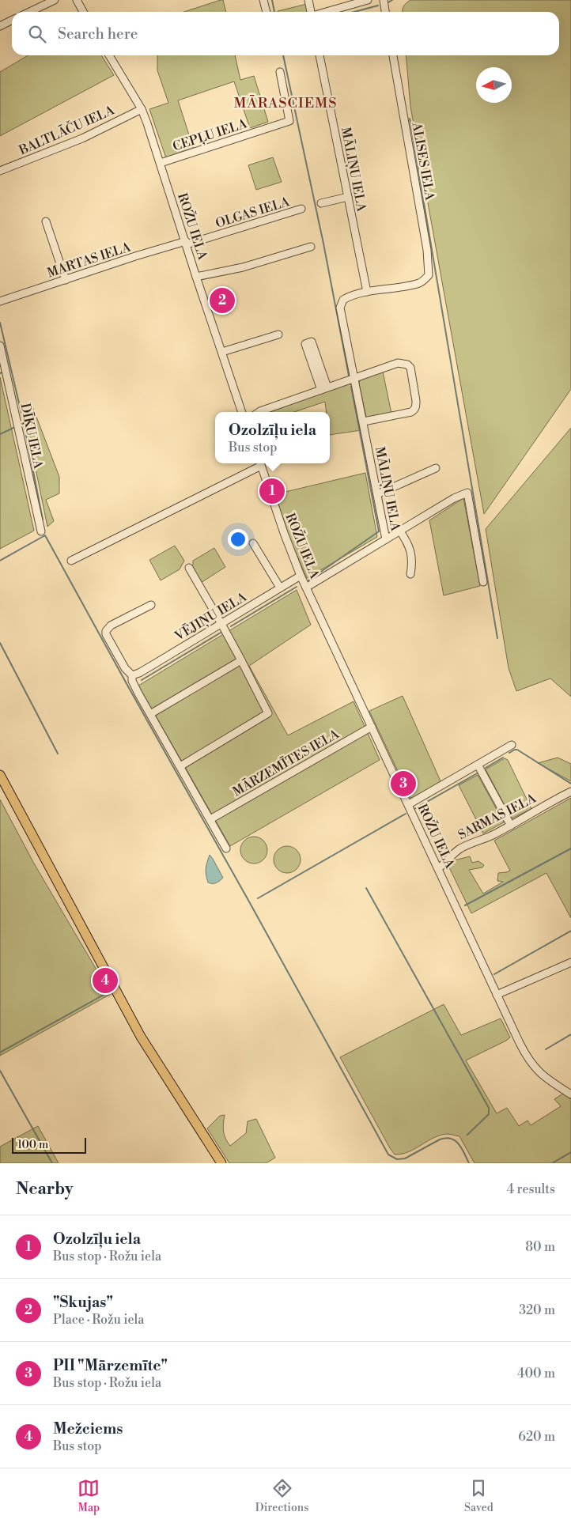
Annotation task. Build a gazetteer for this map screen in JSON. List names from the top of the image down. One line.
{"streets":{"street":["BALTLĀČU IELA","CEPĻU IELA","ALISES IELA","MĀLIŅU IELA","OLGAS IELA","ROŽU IELA","MARTAS IELA","DĪĶU IELA","VĒJIŅU IELA","MĀRZEMĪTES IELA","SARMAS IELA"]},"crossings":[["BALTLĀČU IELA","ROŽU IELA"],["CEPĻU IELA","ROŽU IELA"],["ALISES IELA","MĀLIŅU IELA"],["MĀLIŅU IELA","ROŽU IELA"],["OLGAS IELA","ROŽU IELA"],["OLGAS IELA","MARTAS IELA"],["ROŽU IELA","MARTAS IELA"],["ROŽU IELA","VĒJIŅU IELA"],["ROŽU IELA","MĀRZEMĪTES IELA"],["ROŽU IELA","SARMAS IELA"]],"districts":["MĀRASCIEMS"],"scale_bar":"100 m","north":"left","page":{"search":"Search here","pins":["2","1","3","4"],"popup":["Ozolzīļu iela","Bus stop"],"scale":"100 m","heading":["Nearby","4 results"],"list":[{"mark":"1","name":"Ozolzīļu iela","note":"Bus stop · Rožu iela","value":"80 m"},{"mark":"2","name":"\"Skujas\"","note":"Place · Rožu iela","value":"320 m"},{"mark":"3","name":"PII \"Mārzemīte\"","note":"Bus stop · Rožu iela","value":"400 m"},{"mark":"4","name":"Mežciems","note":"Bus stop","value":"620 m"}],"nav":["Map","Directions","Saved"]}}
